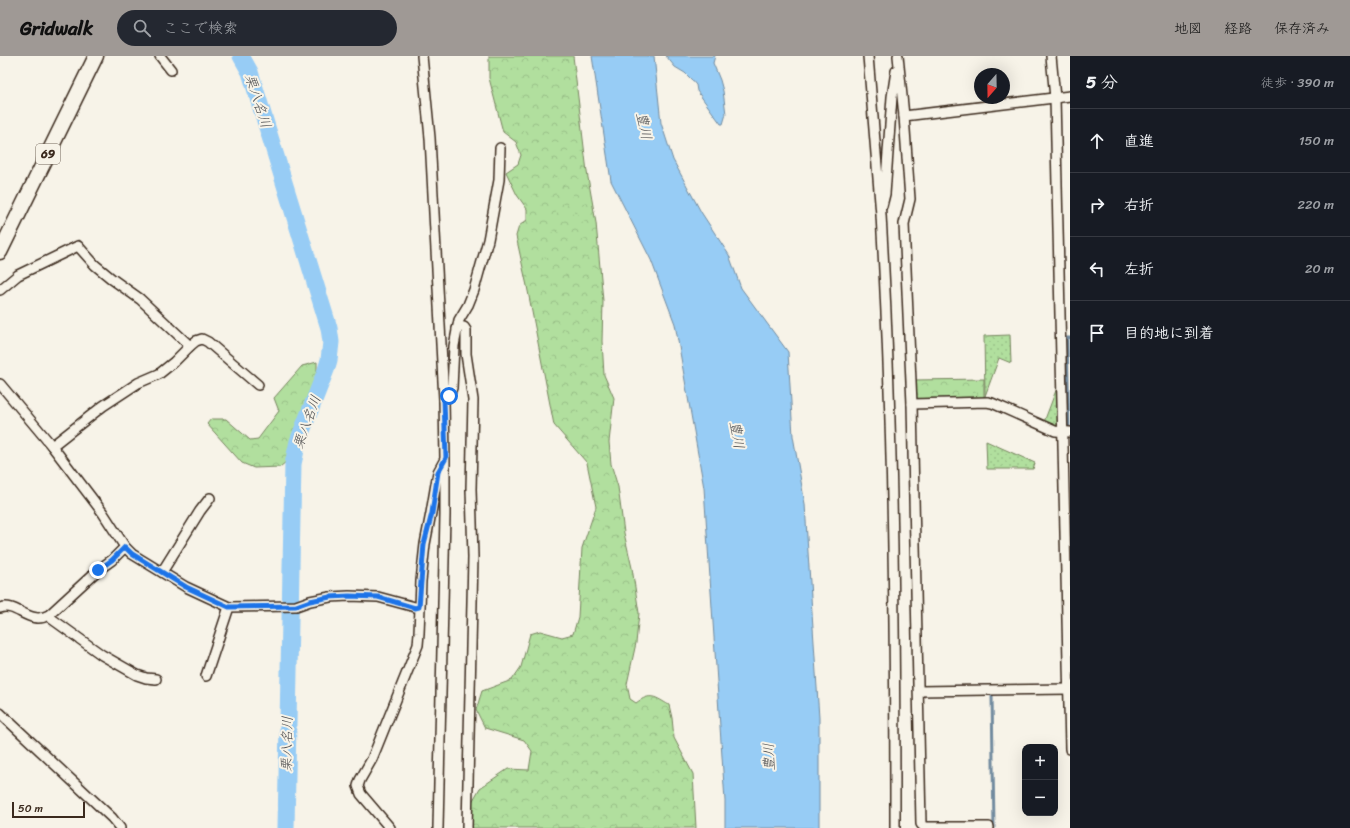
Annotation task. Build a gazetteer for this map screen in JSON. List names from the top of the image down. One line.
{"streets":{"main road":["69"]},"water":["栗八名川","豊川"],"scale_bar":"50 m","north":"bottom","page":{"header":"Gridwalk","search":"ここで検索","nav":["地図","経路","保存済み"],"heading":["5 分","徒歩 · 390 m"],"list":[["直進","150 m"],["右折","220 m"],["左折","20 m"],"目的地に到着"],"map_buttons":["+","−"],"scale":"50 m"}}
